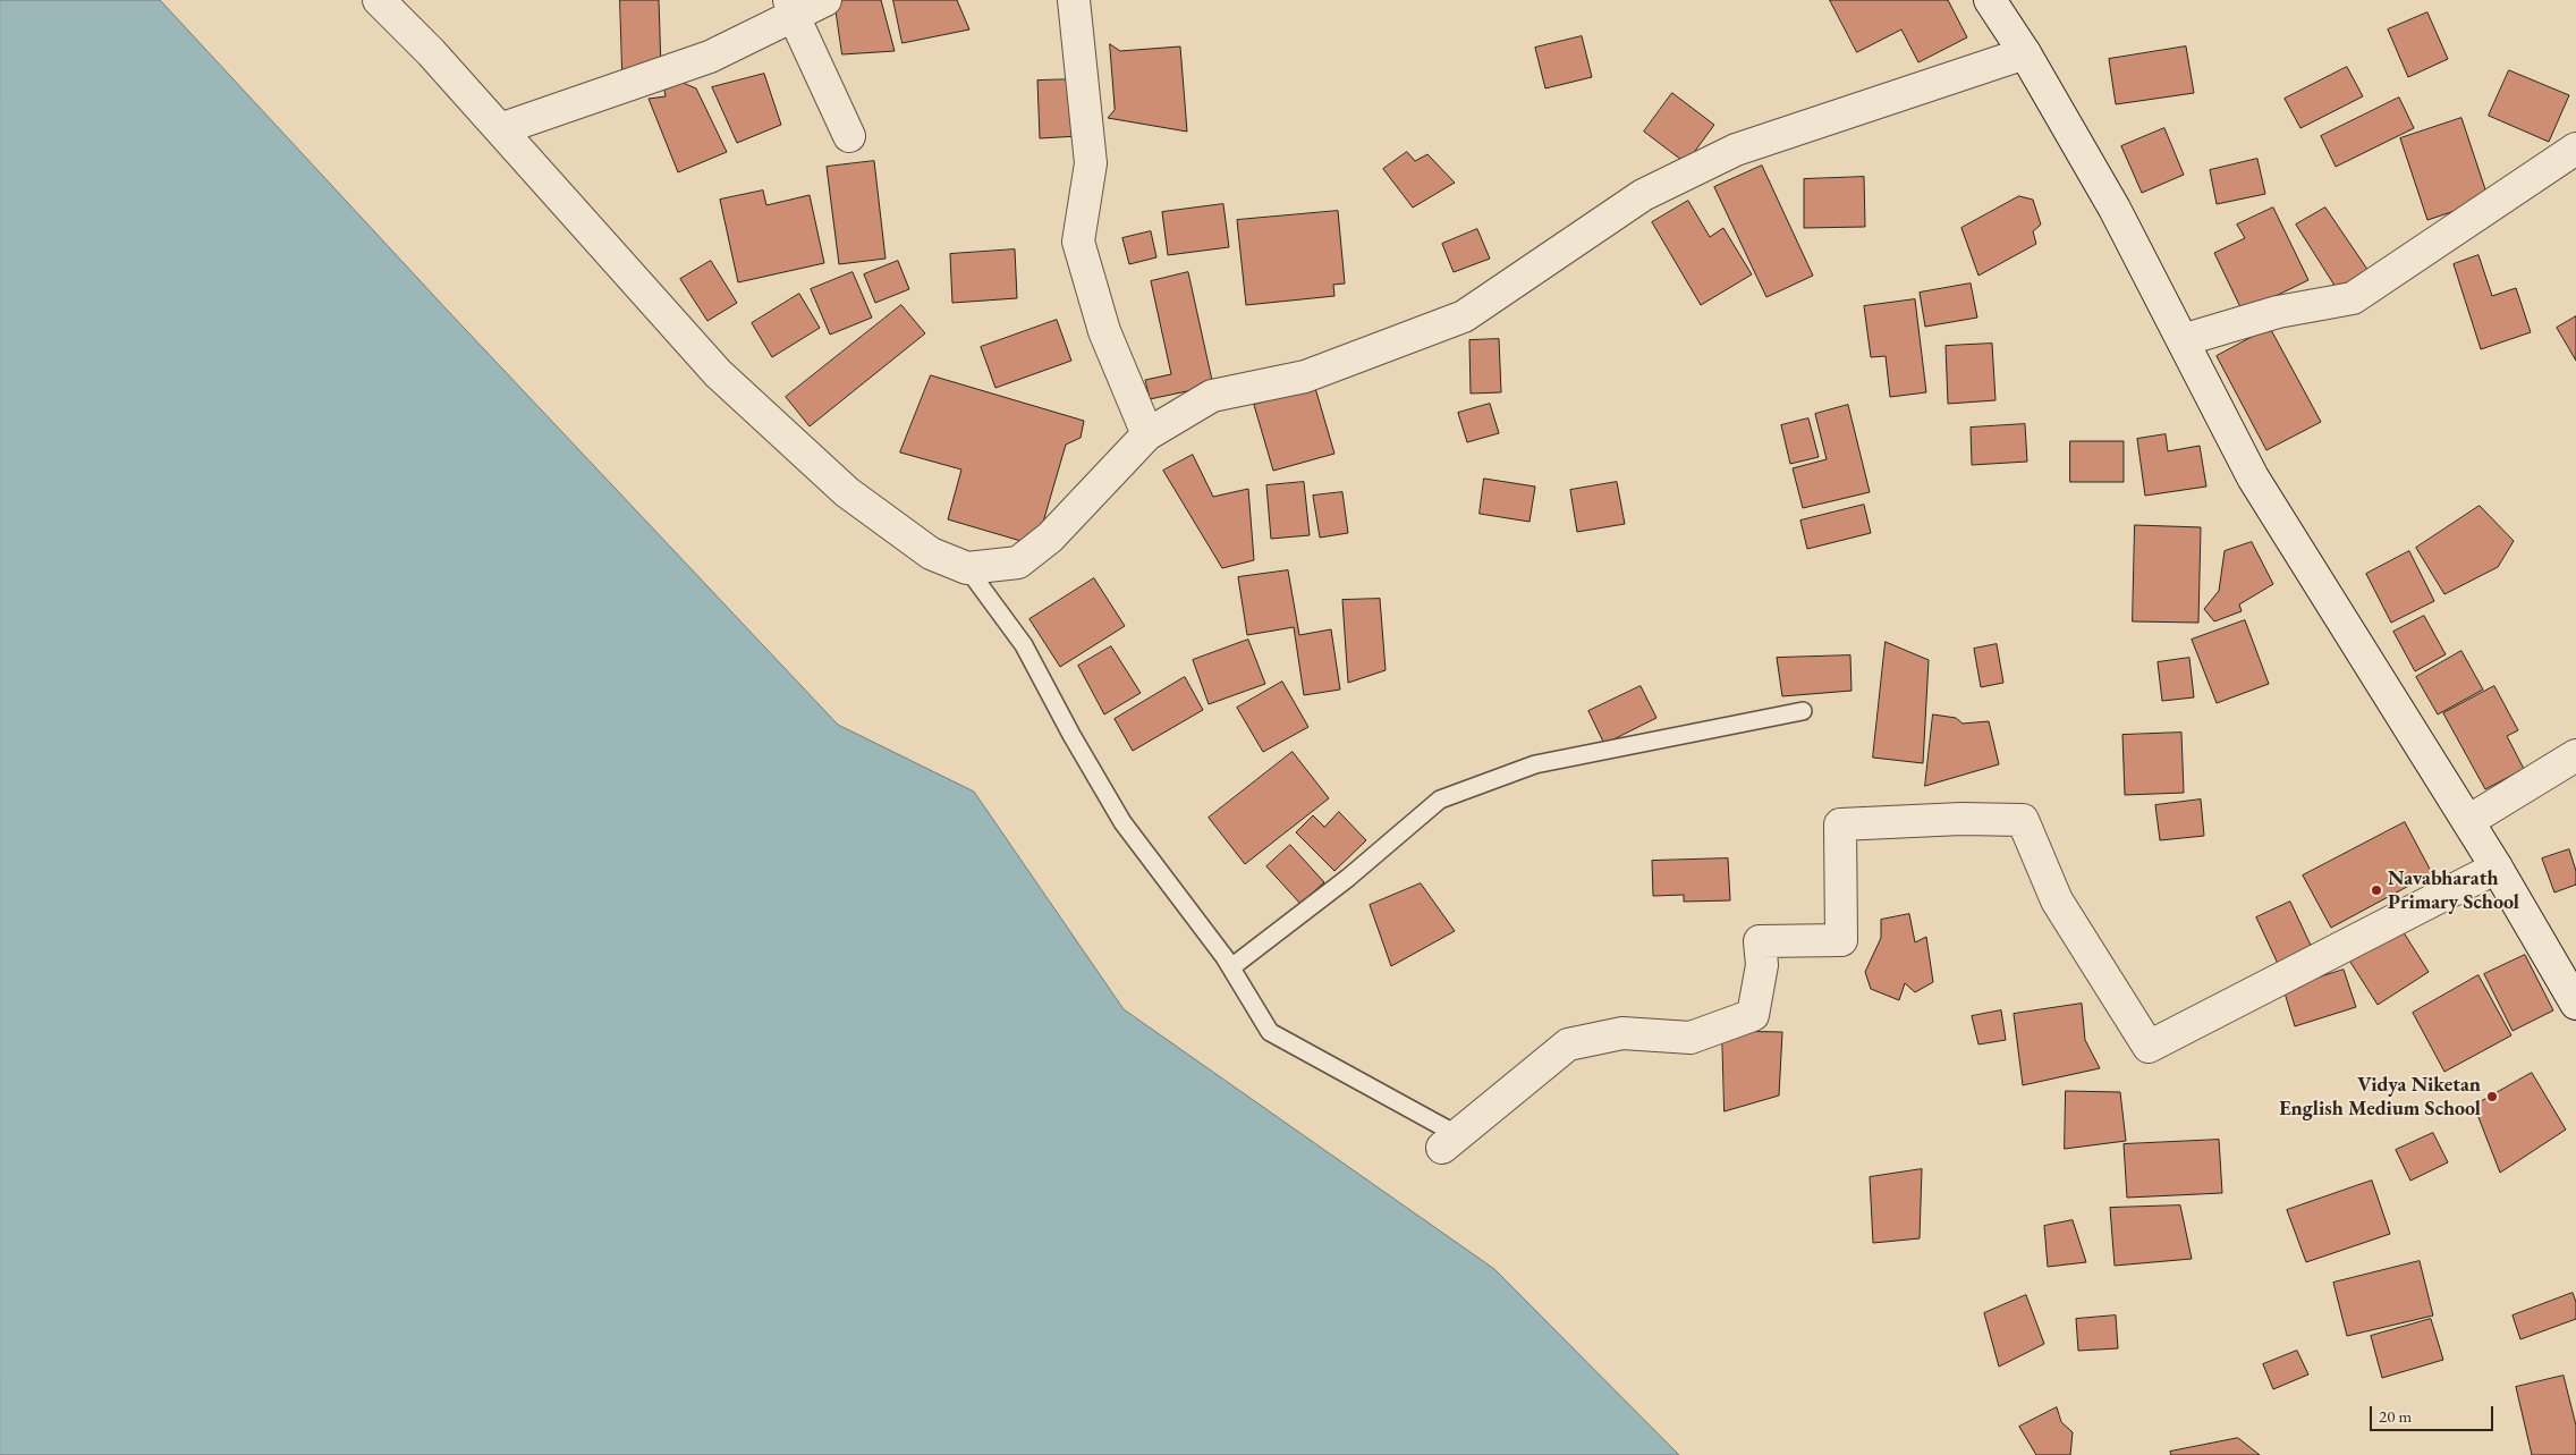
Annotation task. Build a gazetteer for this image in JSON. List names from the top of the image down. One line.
{"places":["Navabharath Primary School","Vidya Niketan English Medium School"],"scale_bar":"20 m"}
